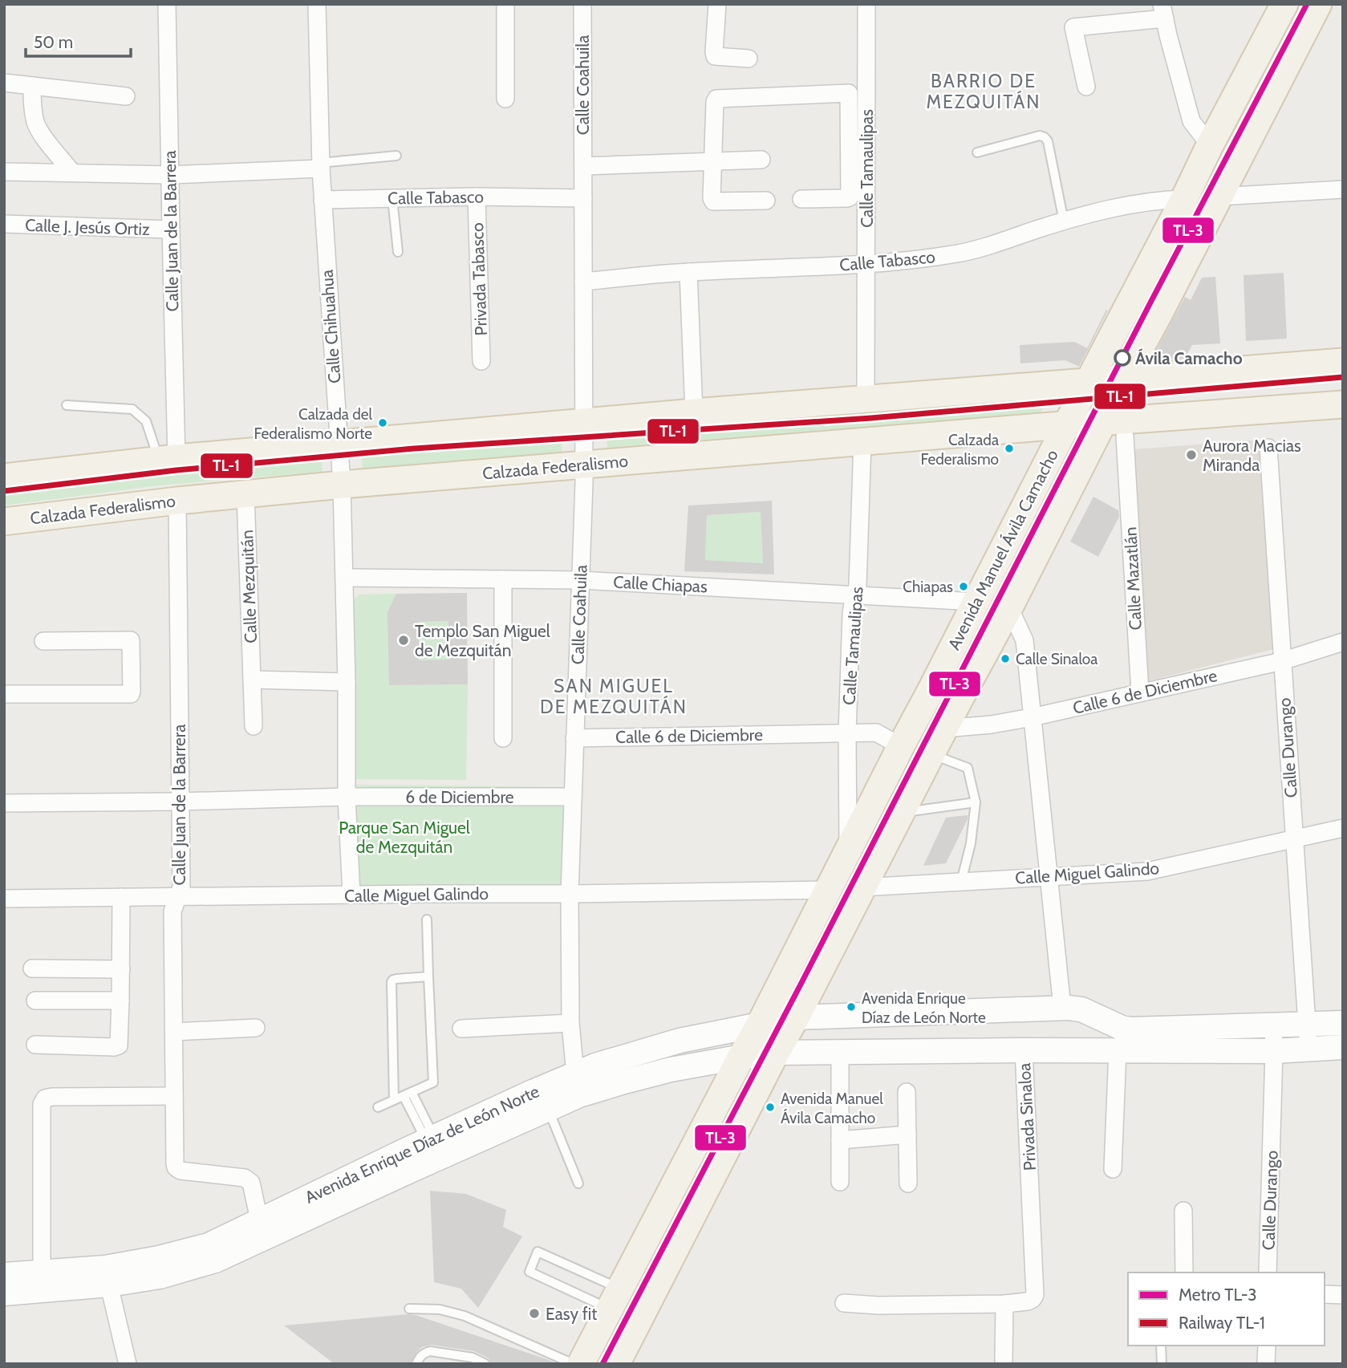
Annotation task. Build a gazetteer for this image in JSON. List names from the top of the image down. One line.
{"streets":{"main road":["Calzada Federalismo","Avenida Manuel Ávila Camacho","Avenida Enrique Díaz de León Norte"],"street":["Calle Coahuila","Calle Tamaulipas","Calle Tabasco","Calle J. Jesús Ortiz","Calle Juan de la Barrera","Privada Tabasco","Calle Chihuahua","Calle Mazatlán","Calle Chiapas","Calle Mezquitán","Calle 6 de Diciembre","Calle Durango","6 de Diciembre","Calle Miguel Galindo","Privada Sinaloa"]},"crossings":[["Calle Coahuila","Calle Tabasco"],["Calle Coahuila","Calzada Federalismo"],["Calle Coahuila","Calle Chiapas"],["Calle Coahuila","Calle 6 de Diciembre"],["Calle Coahuila","6 de Diciembre"],["Calle Coahuila","Calle Miguel Galindo"],["Calle Coahuila","Avenida Enrique Díaz de León Norte"],["Calle Tamaulipas","Calle Tabasco"],["Calle Tamaulipas","Calzada Federalismo"],["Calle Tamaulipas","Avenida Manuel Ávila Camacho"],["Calle Tamaulipas","Calle Chiapas"],["Calle Tamaulipas","Calle 6 de Diciembre"],["Calle Tabasco","Privada Tabasco"],["Calle Tabasco","Calle Chihuahua"],["Calle Tabasco","Avenida Manuel Ávila Camacho"],["Calle J. Jesús Ortiz","Calle Juan de la Barrera"],["Calle Juan de la Barrera","Calzada Federalismo"],["Calle Juan de la Barrera","Calle Miguel Galindo"],["Calle Chihuahua","Calzada Federalismo"],["Calle Chihuahua","Calle Chiapas"],["Calle Chihuahua","6 de Diciembre"],["Calle Chihuahua","Calle Miguel Galindo"],["Calzada Federalismo","Avenida Manuel Ávila Camacho"],["Calzada Federalismo","Calle Mazatlán"],["Calzada Federalismo","Calle Mezquitán"],["Avenida Manuel Ávila Camacho","Calle Mazatlán"],["Avenida Manuel Ávila Camacho","Calle Chiapas"],["Avenida Manuel Ávila Camacho","Calle 6 de Diciembre"],["Avenida Manuel Ávila Camacho","Calle Miguel Galindo"],["Avenida Manuel Ávila Camacho","Avenida Enrique Díaz de León Norte"],["Calle Mazatlán","Calle 6 de Diciembre"],["Calle 6 de Diciembre","Calle Durango"],["Calle Durango","Calle Miguel Galindo"],["Calle Durango","Avenida Enrique Díaz de León Norte"],["Privada Sinaloa","Avenida Enrique Díaz de León Norte"]],"districts":["BARRIO DE MEZQUITÁN","SAN MIGUEL DE MEZQUITÁN"],"parks":["Parque San Miguel de Mezquitán"],"places":["Ávila Camacho","Calzada del Federalismo Norte","Calzada Federalismo","Aurora Macias Miranda","Chiapas","Templo San Miguel de Mezquitán","Calle Sinaloa","Avenida Enrique Díaz de León Norte","Avenida Manuel Ávila Camacho","Easy fit"],"lines":["metro line TL-3","rail line TL-1"],"legend":["Metro TL-3","Railway TL-1"],"scale_bar":"50 m"}
